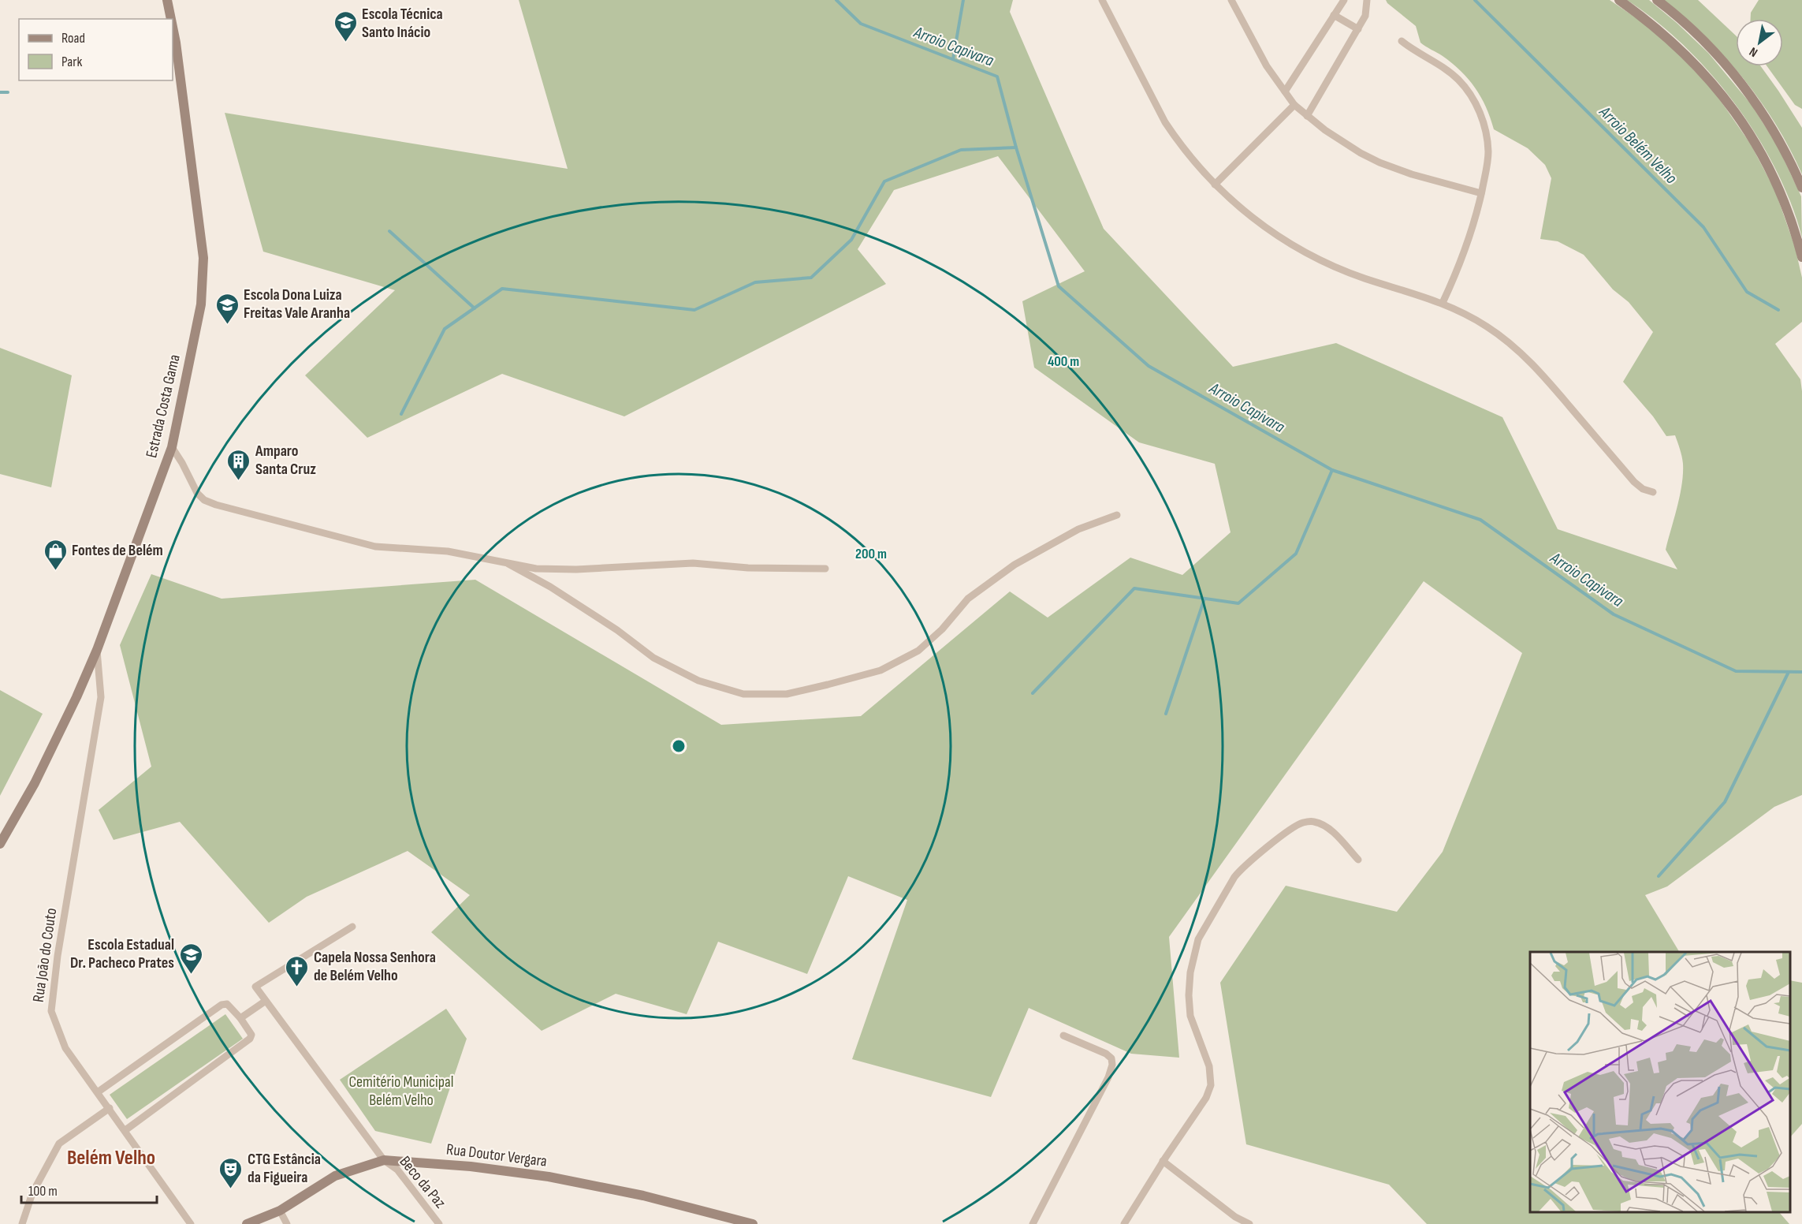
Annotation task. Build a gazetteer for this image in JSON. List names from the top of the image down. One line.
{"streets":{"main road":["Estrada Costa Gama","Rua Doutor Vergara"],"street":["Rua João do Couto","Beco da Paz"]},"crossings":[["Estrada Costa Gama","Rua João do Couto"],["Rua Doutor Vergara","Beco da Paz"]],"districts":["Belém Velho"],"water":["Arroio Capivara","Arroio Belém Velho"],"parks":["Cemitério Municipal Belém Velho"],"places":{"school or university":["Escola Técnica Santo Inácio","Escola Dona Luiza Freitas Vale Aranha","Escola Estadual Dr. Pacheco Prates"],"building":["Amparo Santa Cruz"],"shop":["Fontes de Belém"],"church":["Capela Nossa Senhora de Belém Velho"],"theatre":["CTG Estância da Figueira"]},"legend":["Road","Park"],"scale_bar":"100 m","north":"bottom left","rings":["400 m","200 m"]}
